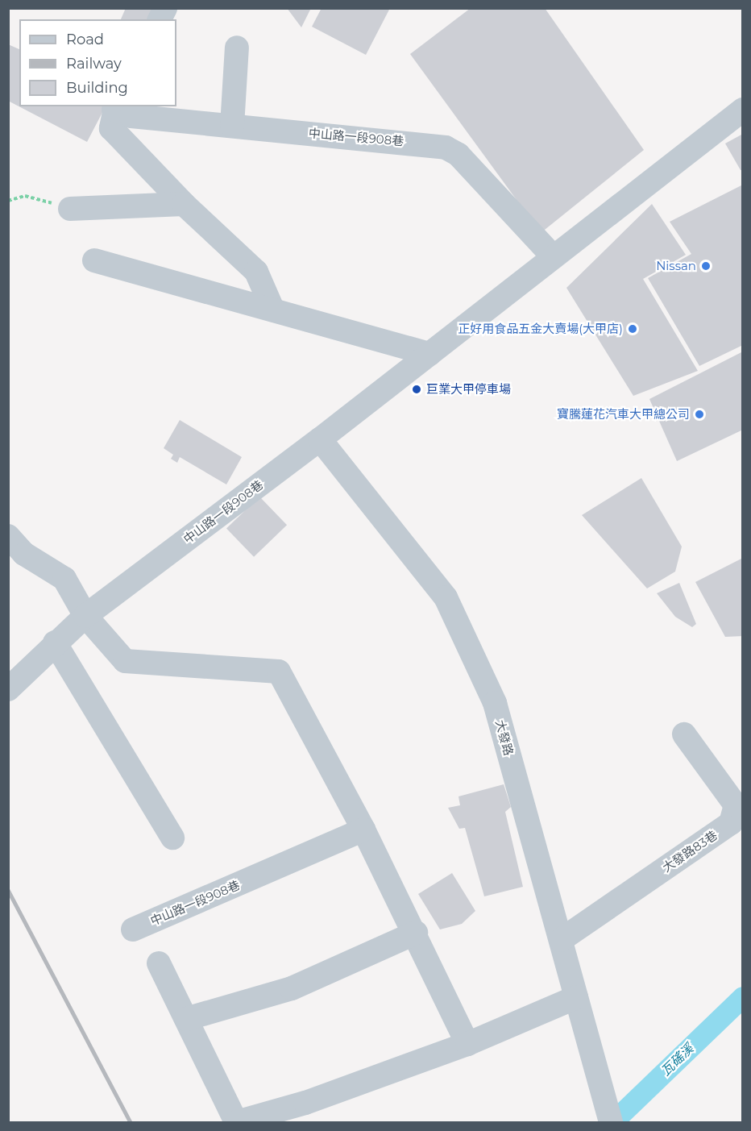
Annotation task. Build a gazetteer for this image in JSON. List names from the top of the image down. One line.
{"streets":{"street":["中山路一段908巷","大發路","大發路83巷"]},"crossings":[["中山路一段908巷","大發路"],["大發路","大發路83巷"]],"water":["瓦磘溪"],"places":["Nissan","正好用食品五金大賣場(大甲店)","巨業大甲停車場","寶騰蓮花汽車大甲總公司"],"legend":["Road","Railway","Building"]}
